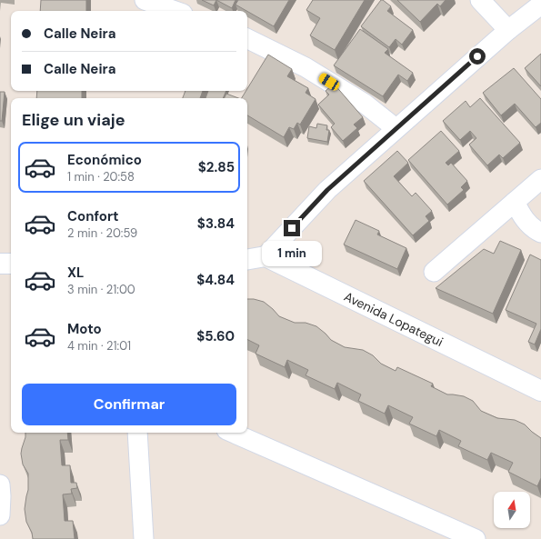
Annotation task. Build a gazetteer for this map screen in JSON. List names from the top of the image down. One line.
{"streets":{"street":["Avenida Lopategui"]},"north":"top","page":{"banner":["Calle Neira","Calle Neira"],"heading":"Elige un viaje","list":[{"name":"Económico","note":"1 min · 20:58","value":"$2.85"},{"name":"Confort","note":"2 min · 20:59","value":"$3.84"},{"name":"XL","note":"3 min · 21:00","value":"$4.84"},{"name":"Moto","note":"4 min · 21:01","value":"$5.60"}],"bubble":"1 min","buttons":"Confirmar"}}
